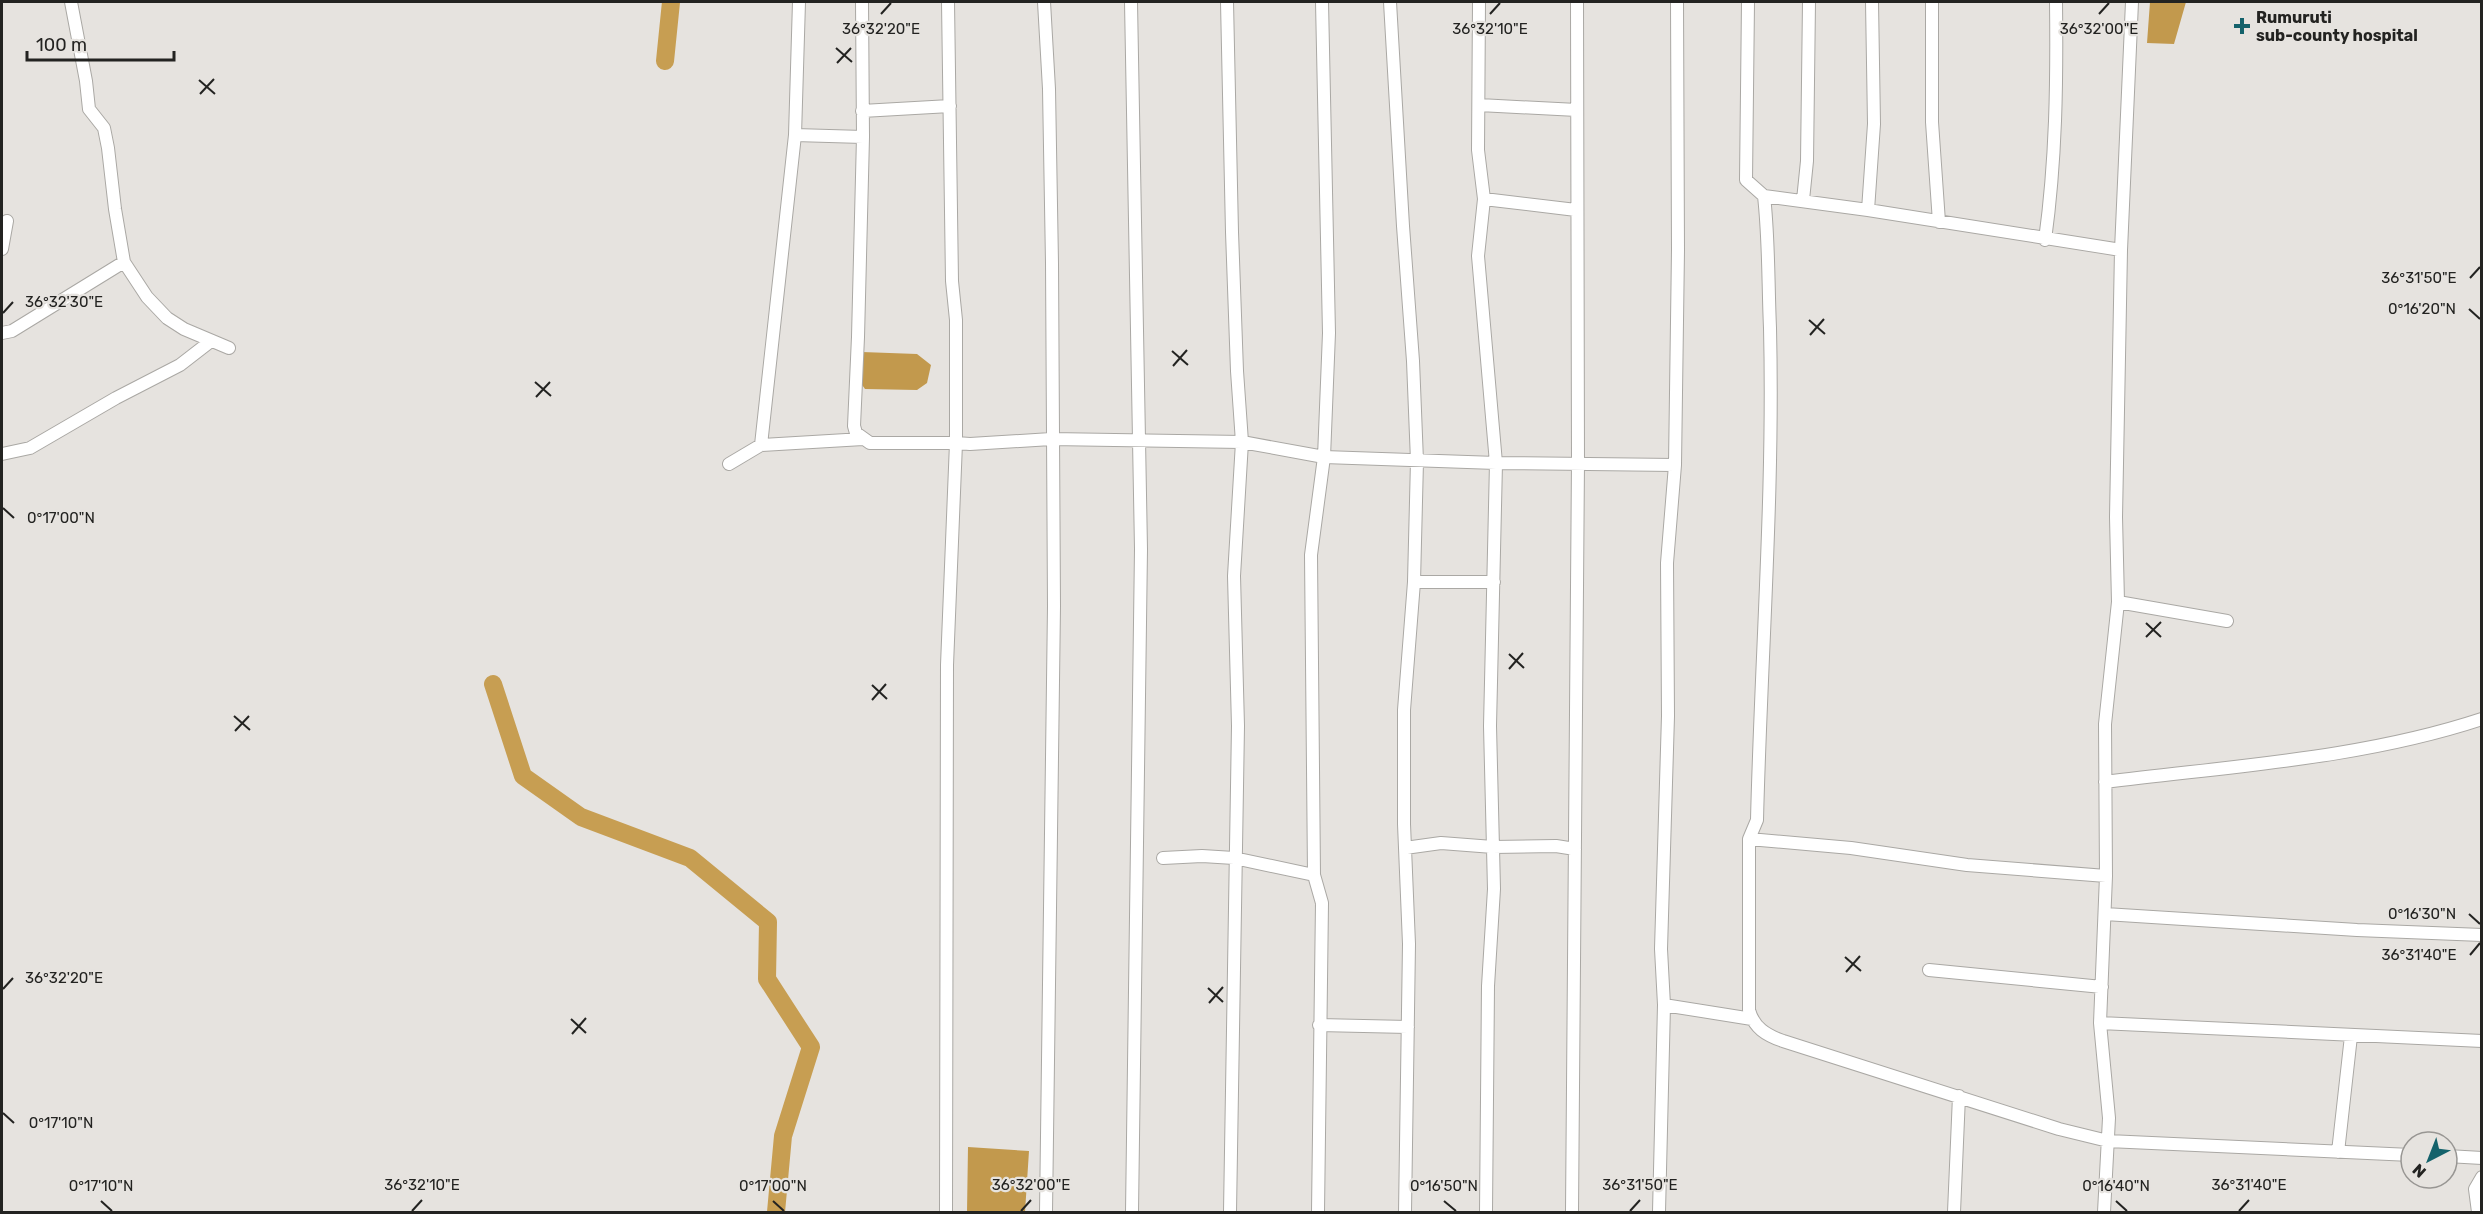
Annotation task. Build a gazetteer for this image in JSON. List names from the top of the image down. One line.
{"places":{"health":["Rumuruti sub-county hospital"]},"scale_bar":"100 m","north":"bottom left","coordinates":["36°32'20\"E","36°32'10\"E","36°32'00\"E","36°31'50\"E","36°32'30\"E","0°16'20\"N","0°17'00\"N","0°16'30\"N","36°31'40\"E","0°17'10\"N","0°16'50\"N","0°16'40\"N"]}
